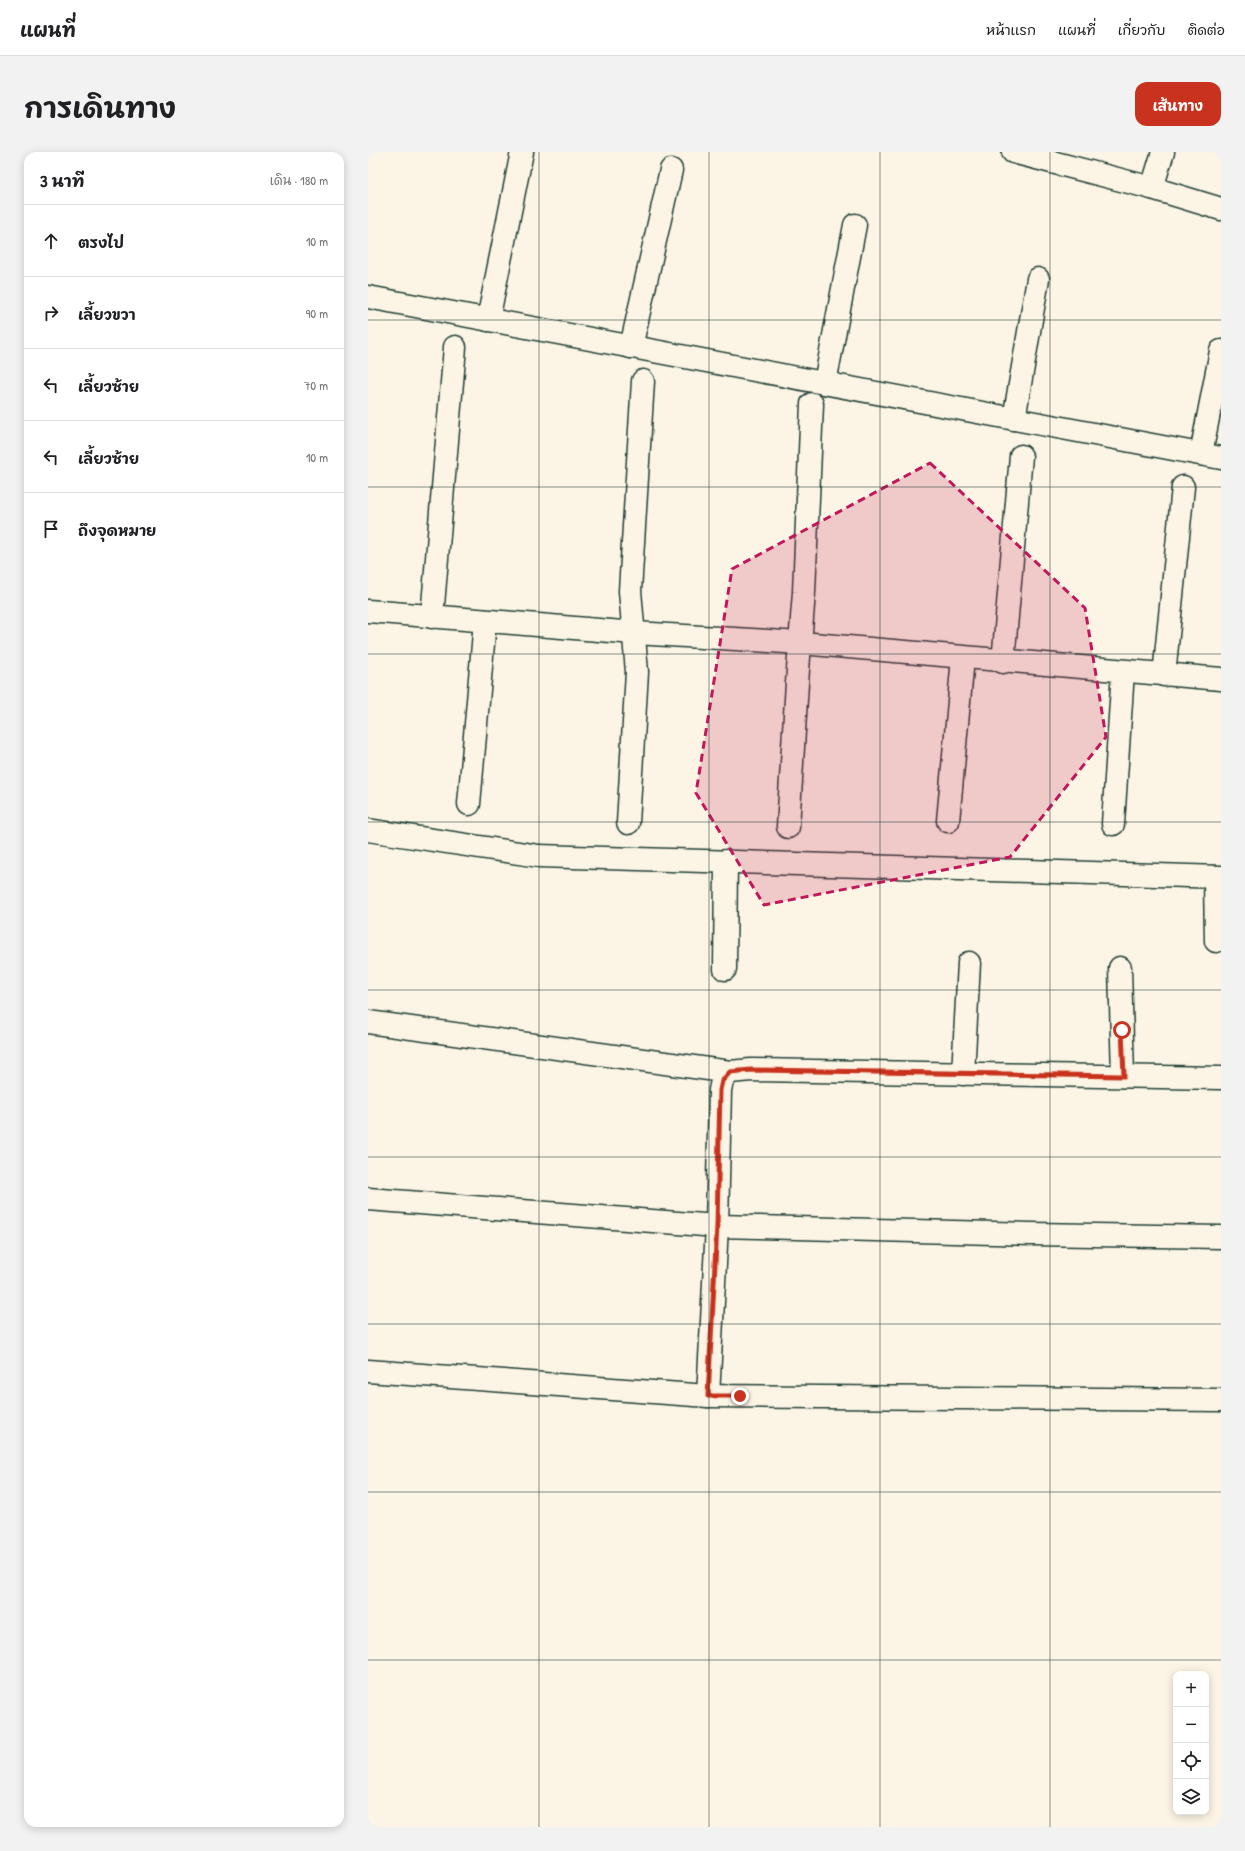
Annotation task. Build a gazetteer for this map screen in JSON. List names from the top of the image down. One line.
{"page":{"header":"แผนที่","nav":["หน้าแรก","แผนที่","เกี่ยวกับ","ติดต่อ"],"title":"การเดินทาง","buttons":"เส้นทาง","heading":["3 นาที","เดิน · 180 m"],"list":[["ตรงไป","10 m"],["เลี้ยวขวา","90 m"],["เลี้ยวซ้าย","70 m"],["เลี้ยวซ้าย","10 m"],"ถึงจุดหมาย"],"map_buttons":["+","−"]}}
